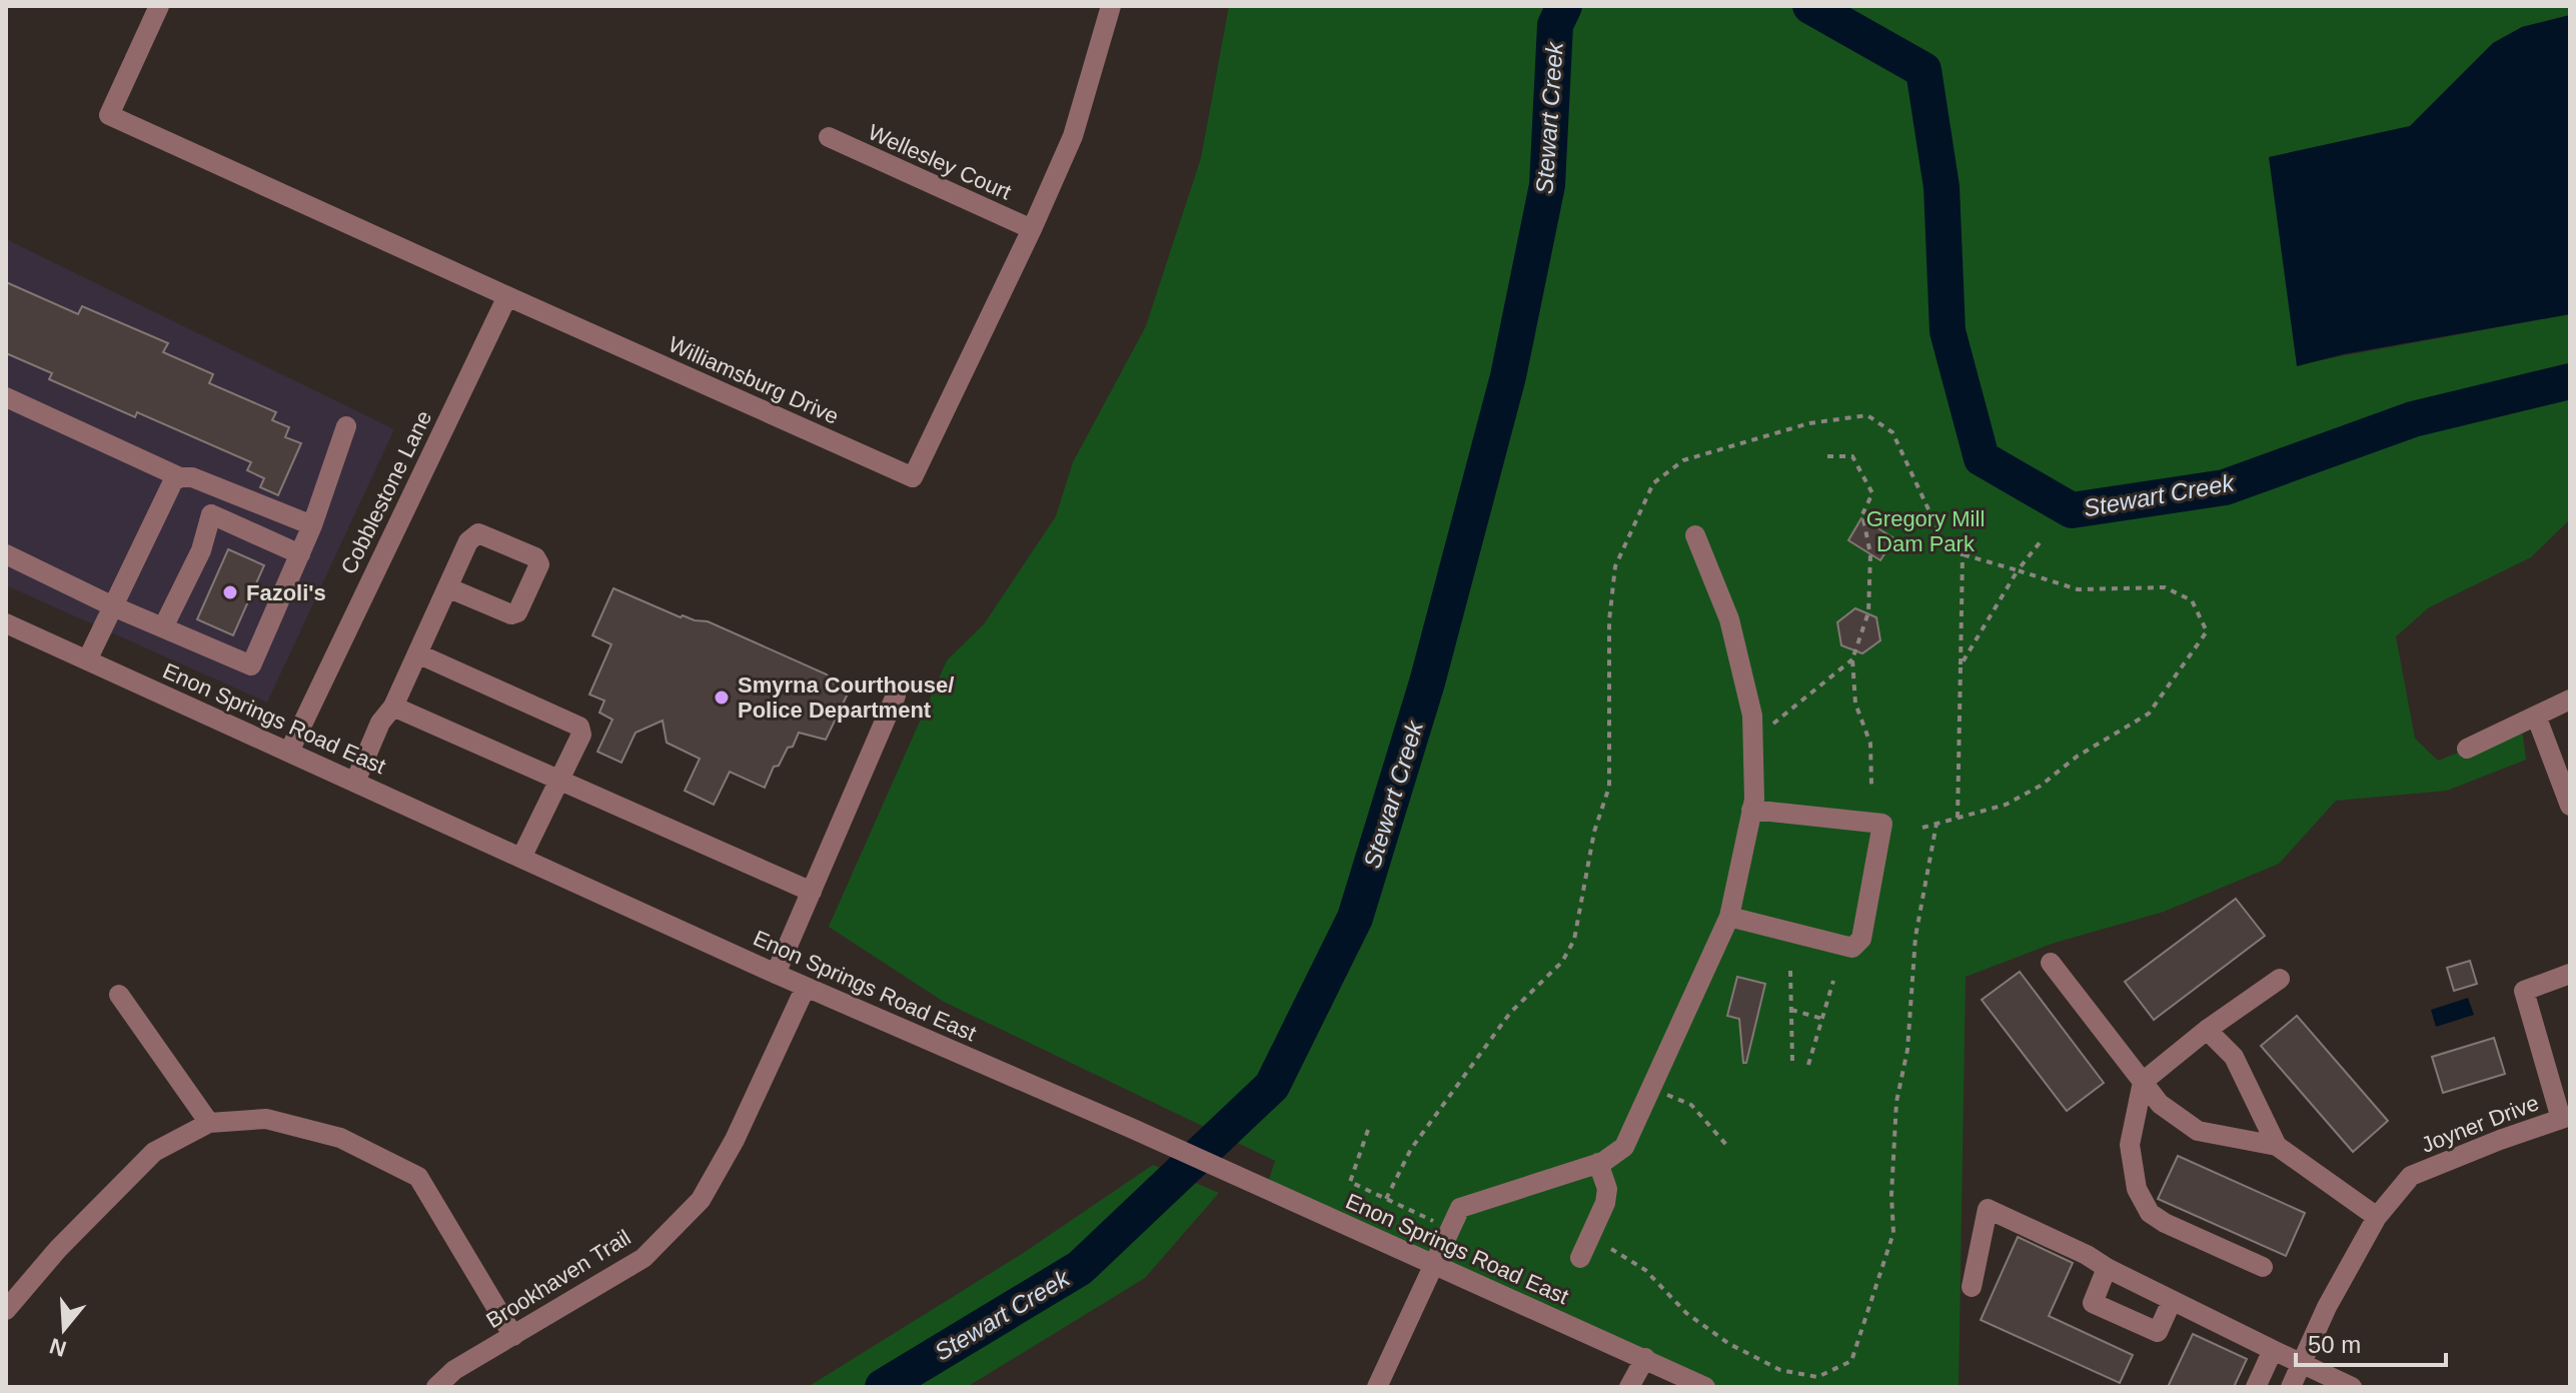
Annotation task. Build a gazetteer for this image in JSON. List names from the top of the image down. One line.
{"streets":{"street":["Wellesley Court","Williamsburg Drive","Cobblestone Lane","Enon Springs Road East","Joyner Drive","Brookhaven Trail"]},"crossings":[["Wellesley Court","Williamsburg Drive"],["Williamsburg Drive","Cobblestone Lane"],["Cobblestone Lane","Enon Springs Road East"],["Enon Springs Road East","Brookhaven Trail"]],"water":["Stewart Creek"],"parks":["Gregory Mill Dam Park"],"places":["Fazoli's","Smyrna Courthouse/ Police Department"],"scale_bar":"50 m","north":"bottom"}
